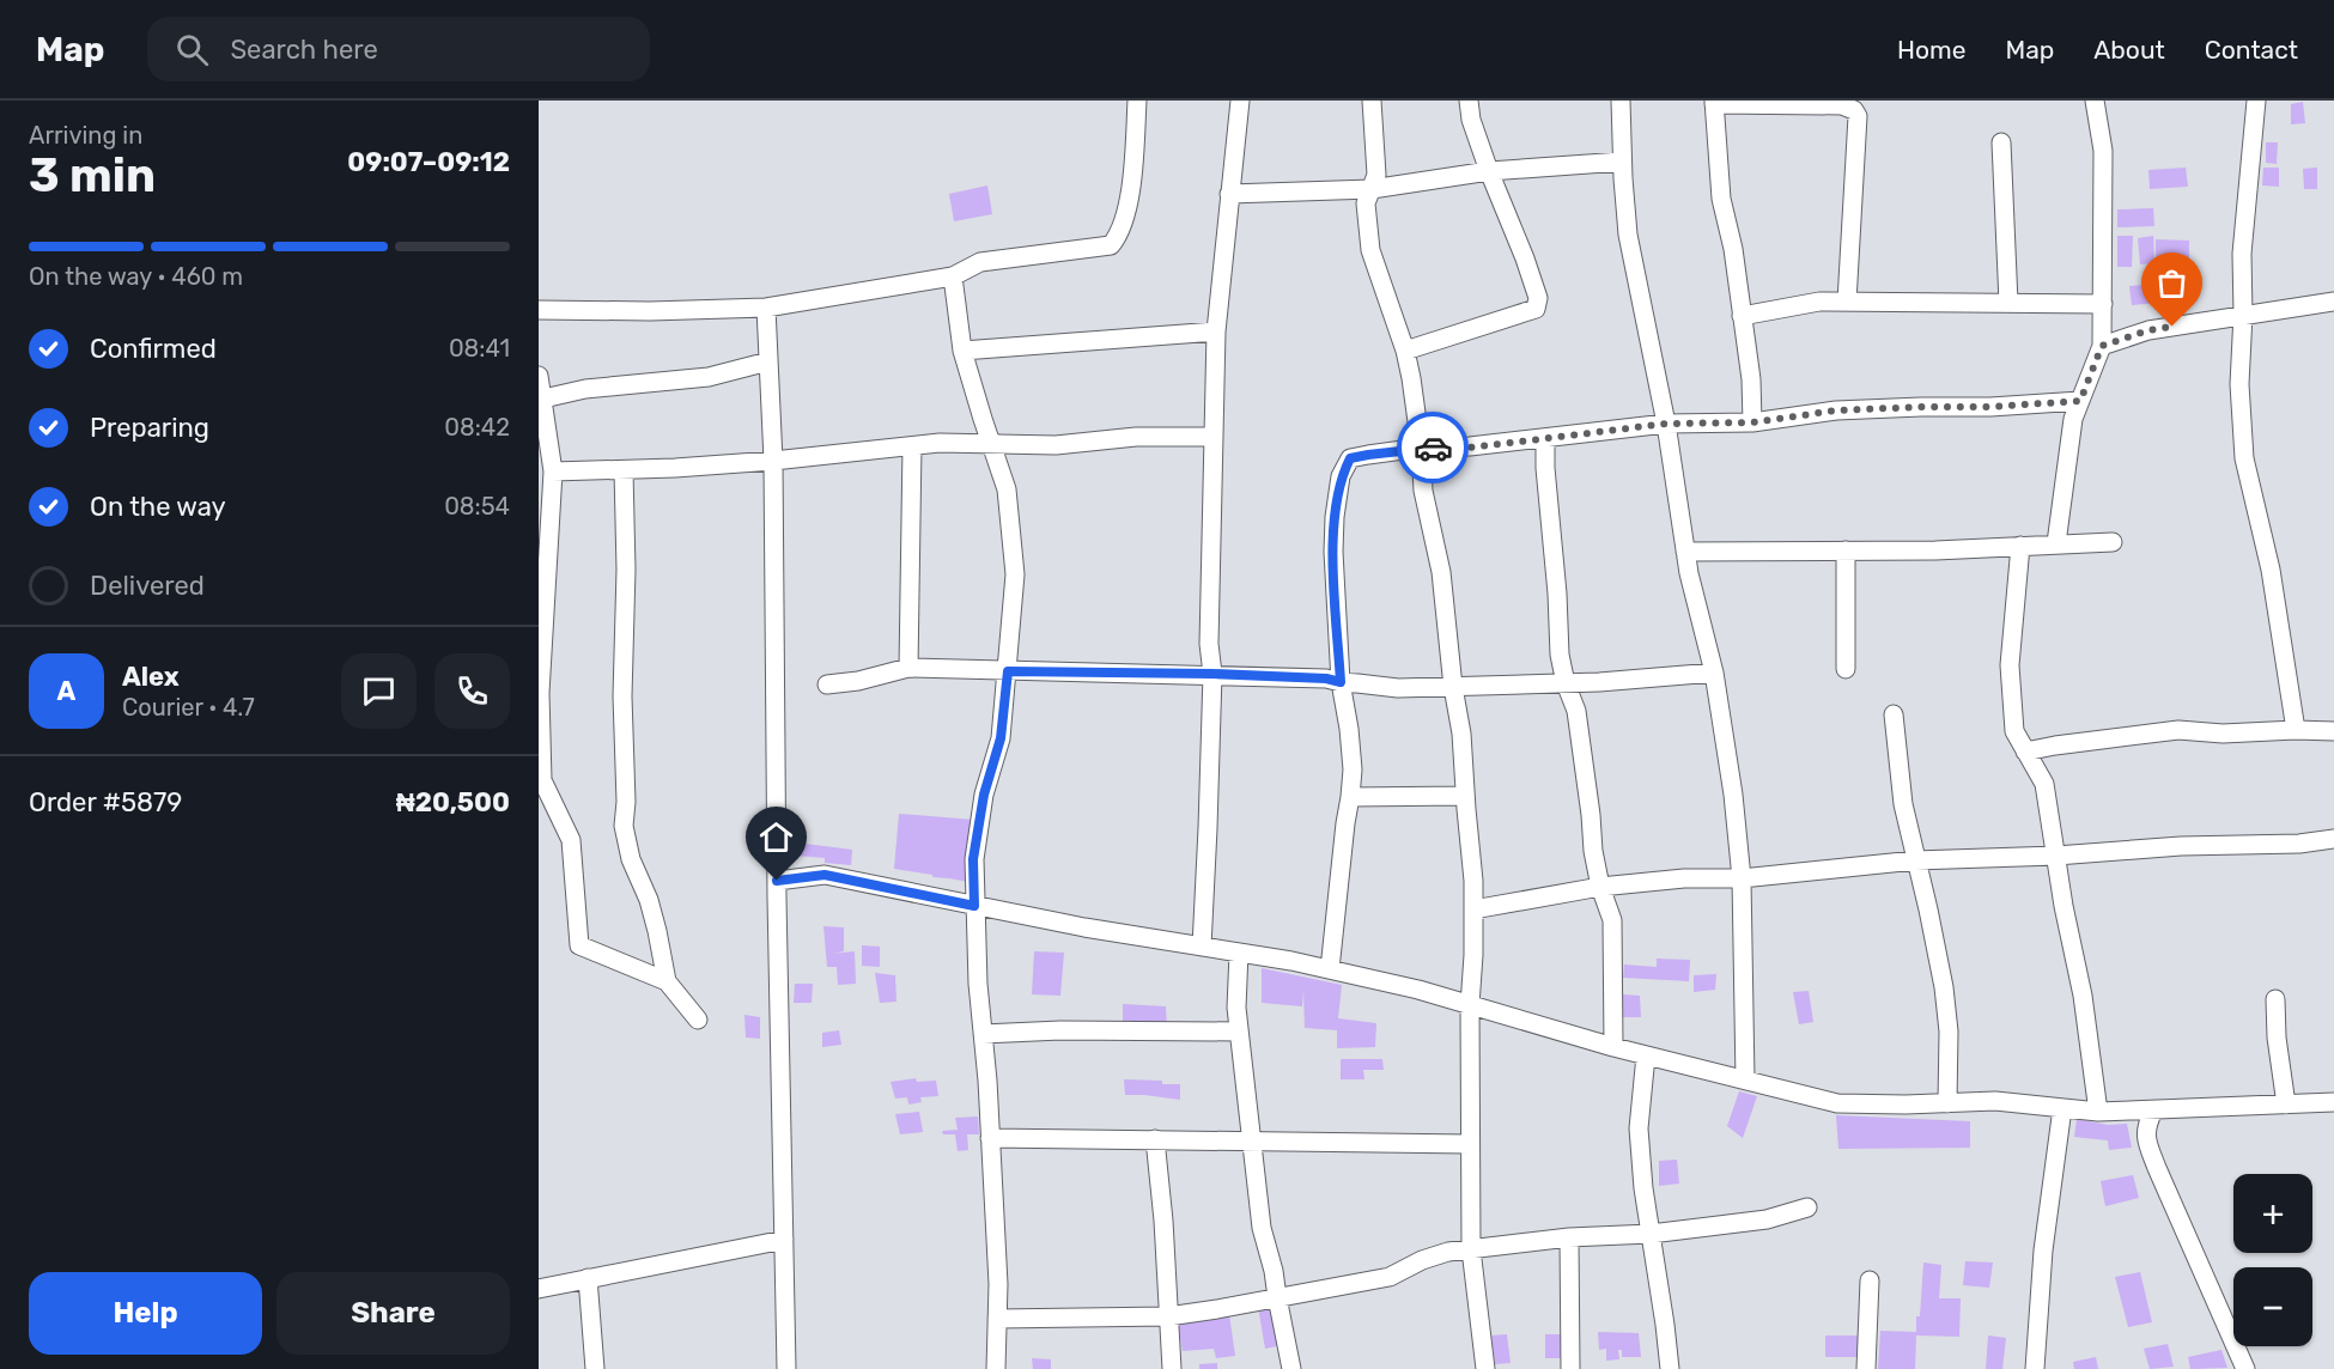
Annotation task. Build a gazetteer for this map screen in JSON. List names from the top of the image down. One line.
{"page":{"header":"Map","search":"Search here","nav":["Home","Map","About","Contact"],"heading":["3 min","Arriving in","09:07–09:12"],"panel":["Alex","Courier · 4.7","Order #5879","₦20,500"],"bar":"On the way · 460 m","list":[["Confirmed","08:41"],["Preparing","08:42"],["On the way","08:54"],"Delivered"],"round":"A","map_buttons":["+","−"],"buttons":["Help","Share"]}}
